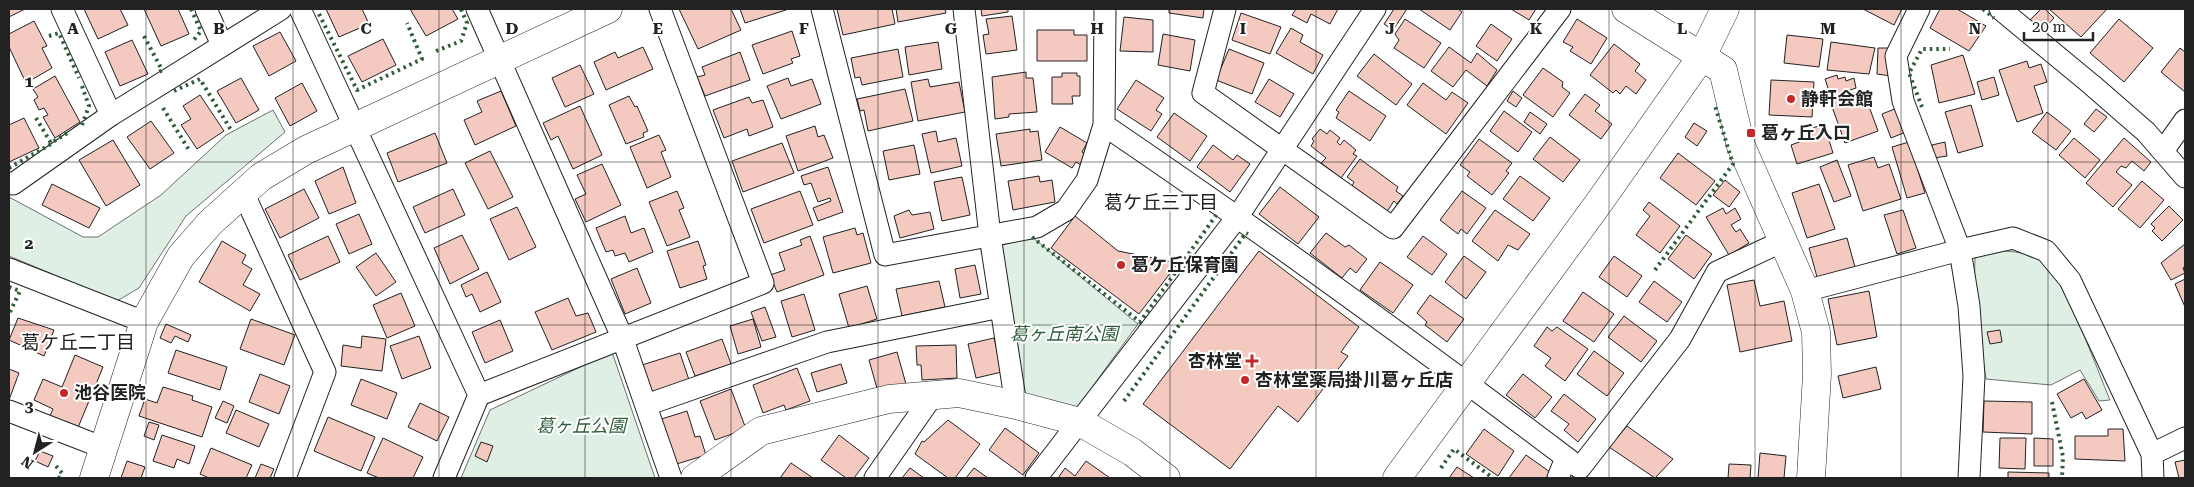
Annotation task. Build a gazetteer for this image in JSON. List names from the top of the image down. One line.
{"districts":["葛ケ丘三丁目","葛ケ丘二丁目"],"parks":["葛ヶ丘南公園","葛ヶ丘公園"],"places":{"other":["静軒会館","葛ケ丘保育園","杏林堂薬局掛川葛ヶ丘店","池谷医院"],"transit":["葛ヶ丘入口"],"health":["杏林堂"]},"scale_bar":"20 m","north":"bottom left","grid":{"columns":["A","B","C","D","E","F","G","H","I","J","K","L","M","N"],"rows":["1","2","3"]}}
